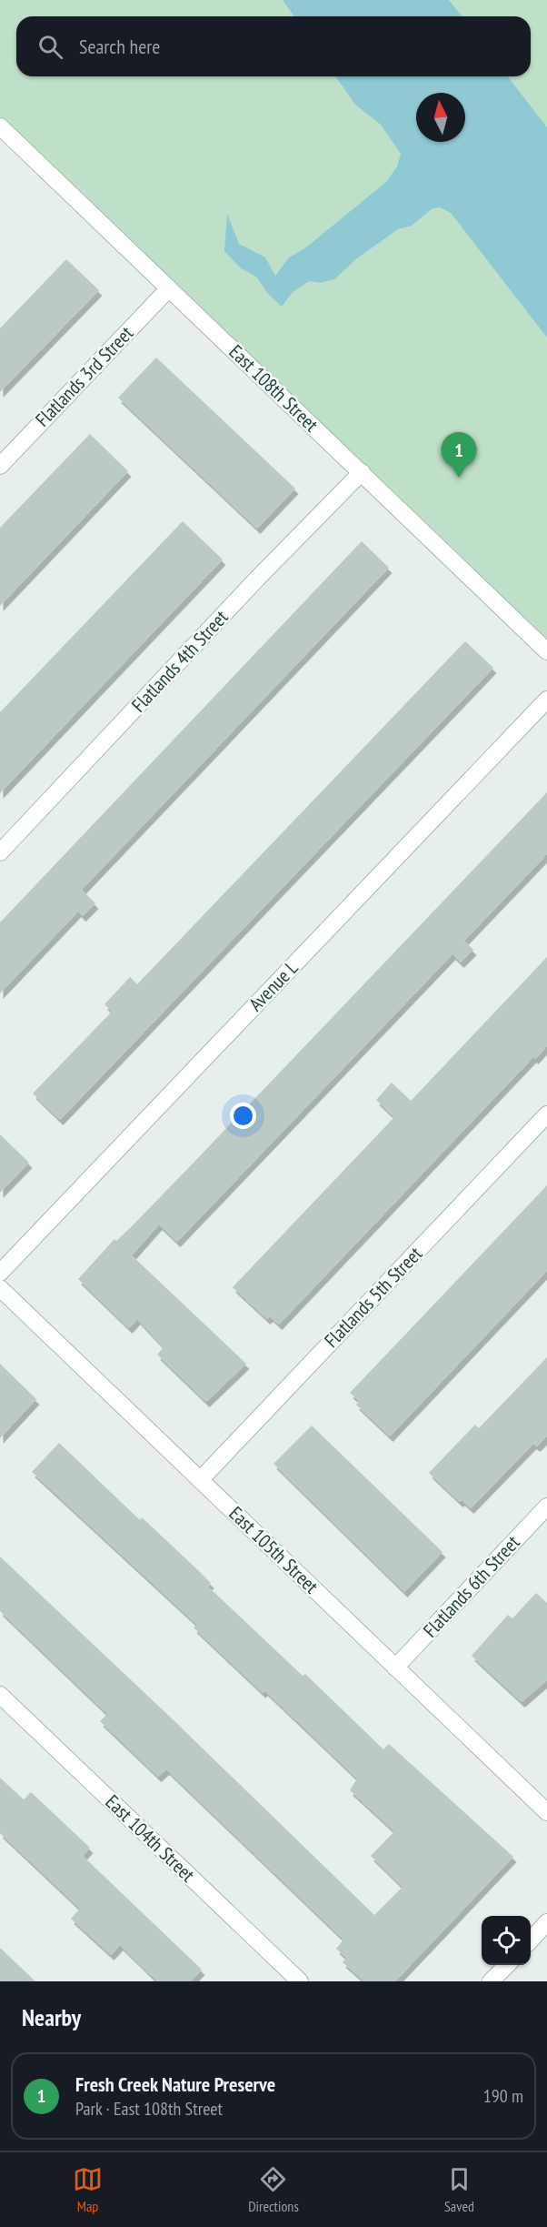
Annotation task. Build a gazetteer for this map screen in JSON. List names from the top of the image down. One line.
{"streets":{"street":["Flatlands 3rd Street","East 108th Street","Flatlands 4th Street","Avenue L","Flatlands 5th Street","East 105th Street","Flatlands 6th Street","East 104th Street"]},"crossings":[["Flatlands 3rd Street","East 108th Street"],["East 108th Street","Flatlands 4th Street"],["Flatlands 5th Street","East 105th Street"],["East 105th Street","Flatlands 6th Street"]],"north":"top","page":{"search":"Search here","pins":"1","heading":"Nearby","list":[{"mark":"1","name":"Fresh Creek Nature Preserve","note":"Park · East 108th Street","value":"190 m"}],"nav":["Map","Directions","Saved"]}}
